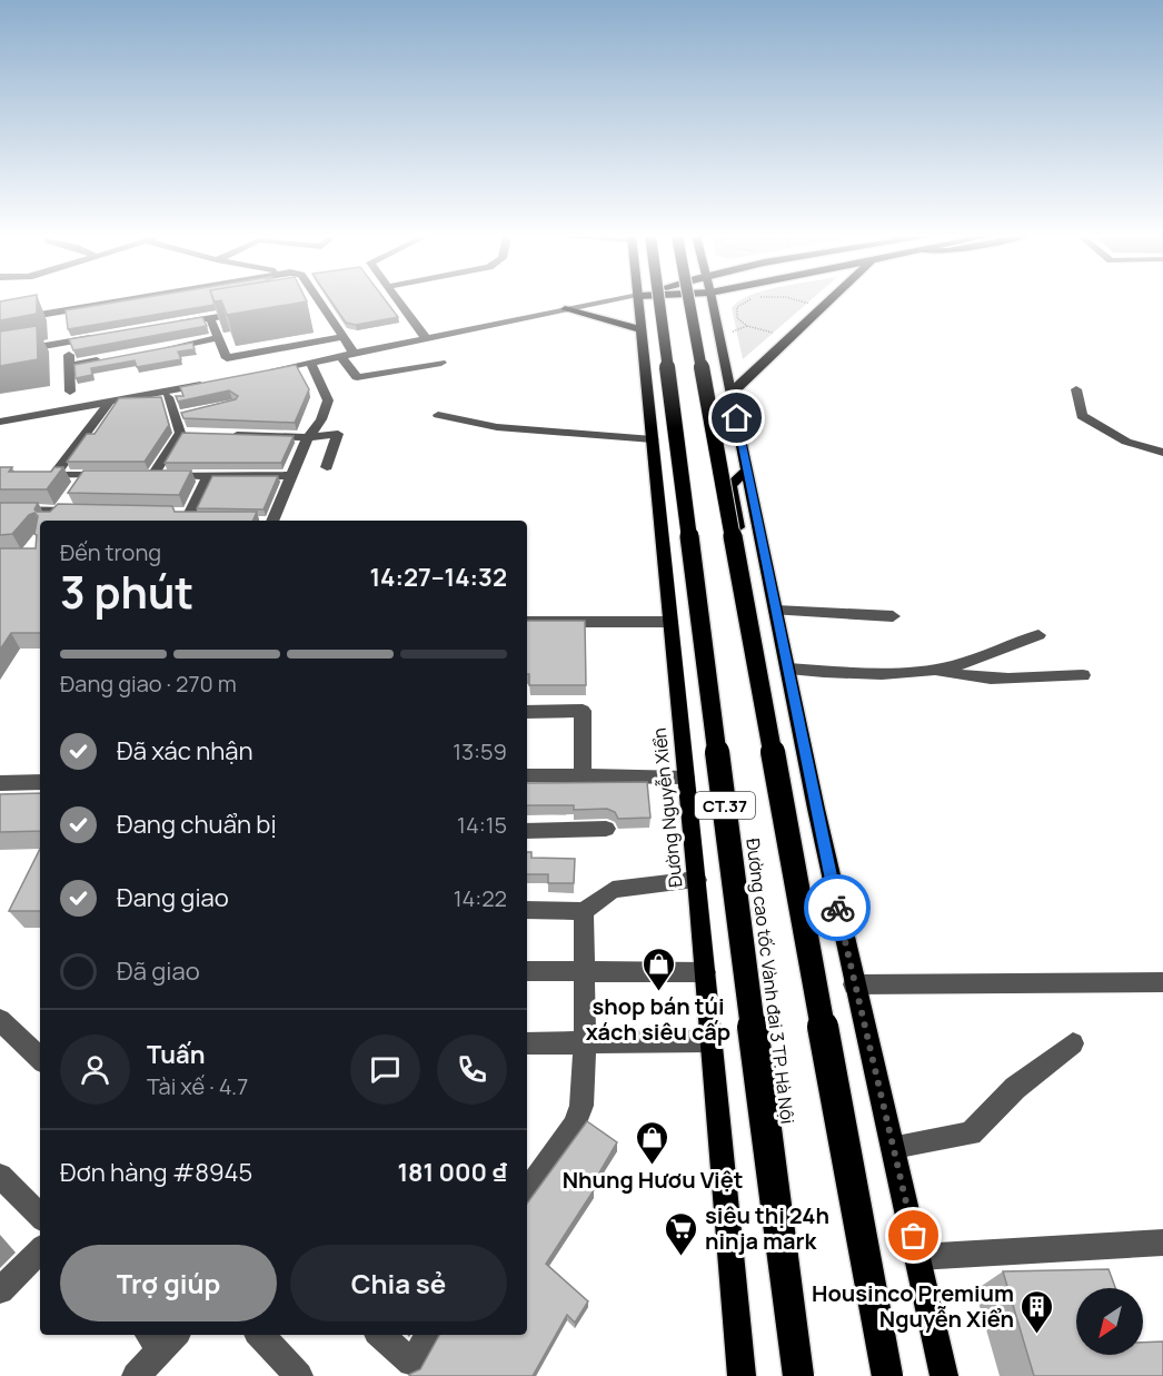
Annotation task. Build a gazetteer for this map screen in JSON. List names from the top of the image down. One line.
{"streets":{"highway":["CT.37","Đường cao tốc Vành đai 3 TP. Hà Nội"],"main road":["Đường Nguyễn Xiển"]},"places":{"shop":["shop bán túi xách siêu cấp","Nhung Hươu Việt"],"supermarket":["siêu thị 24h ninja mark"],"building":["Housinco Premium Nguyễn Xiển"]},"north":"bottom left","page":{"heading":["3 phút","Đến trong","14:27–14:32"],"panel":["Tuấn","Tài xế · 4.7","Đơn hàng #8945","181 000 ₫"],"bar":"Đang giao · 270 m","list":[["Đã xác nhận","13:59"],["Đang chuẩn bị","14:15"],["Đang giao","14:22"],"Đã giao"],"buttons":["Trợ giúp","Chia sẻ"]}}
